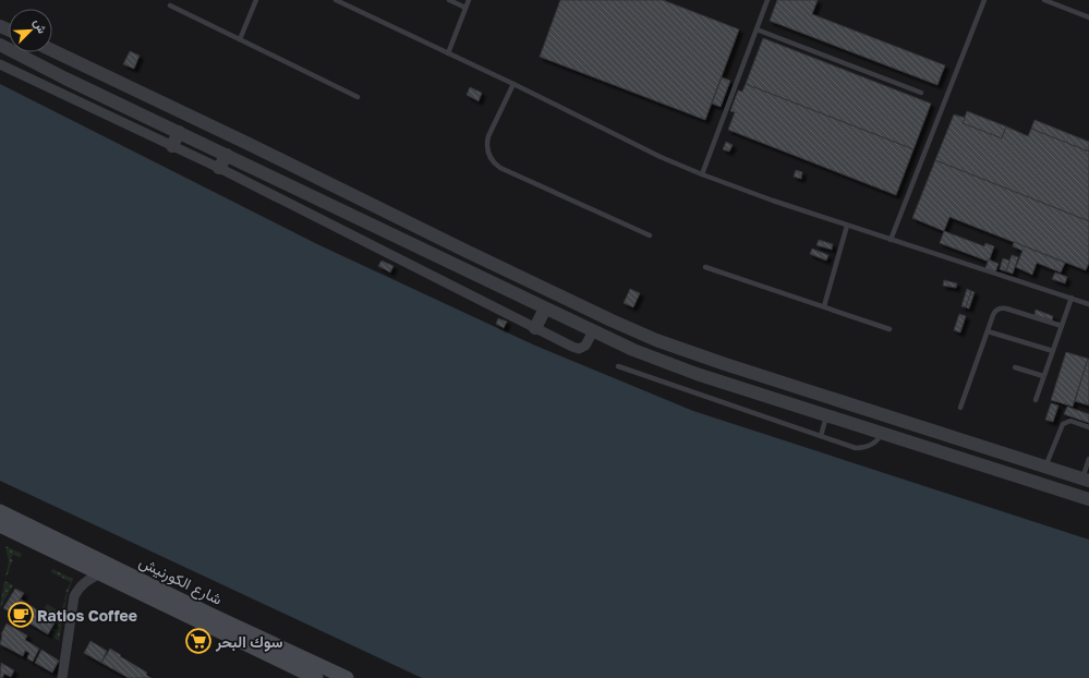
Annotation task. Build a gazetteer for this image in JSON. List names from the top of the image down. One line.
{"streets":{"main road":["شارع الكورنيش"]},"places":{"cafe":["Ratios Coffee"],"supermarket":["سوك البحر"]},"north":"top right"}
